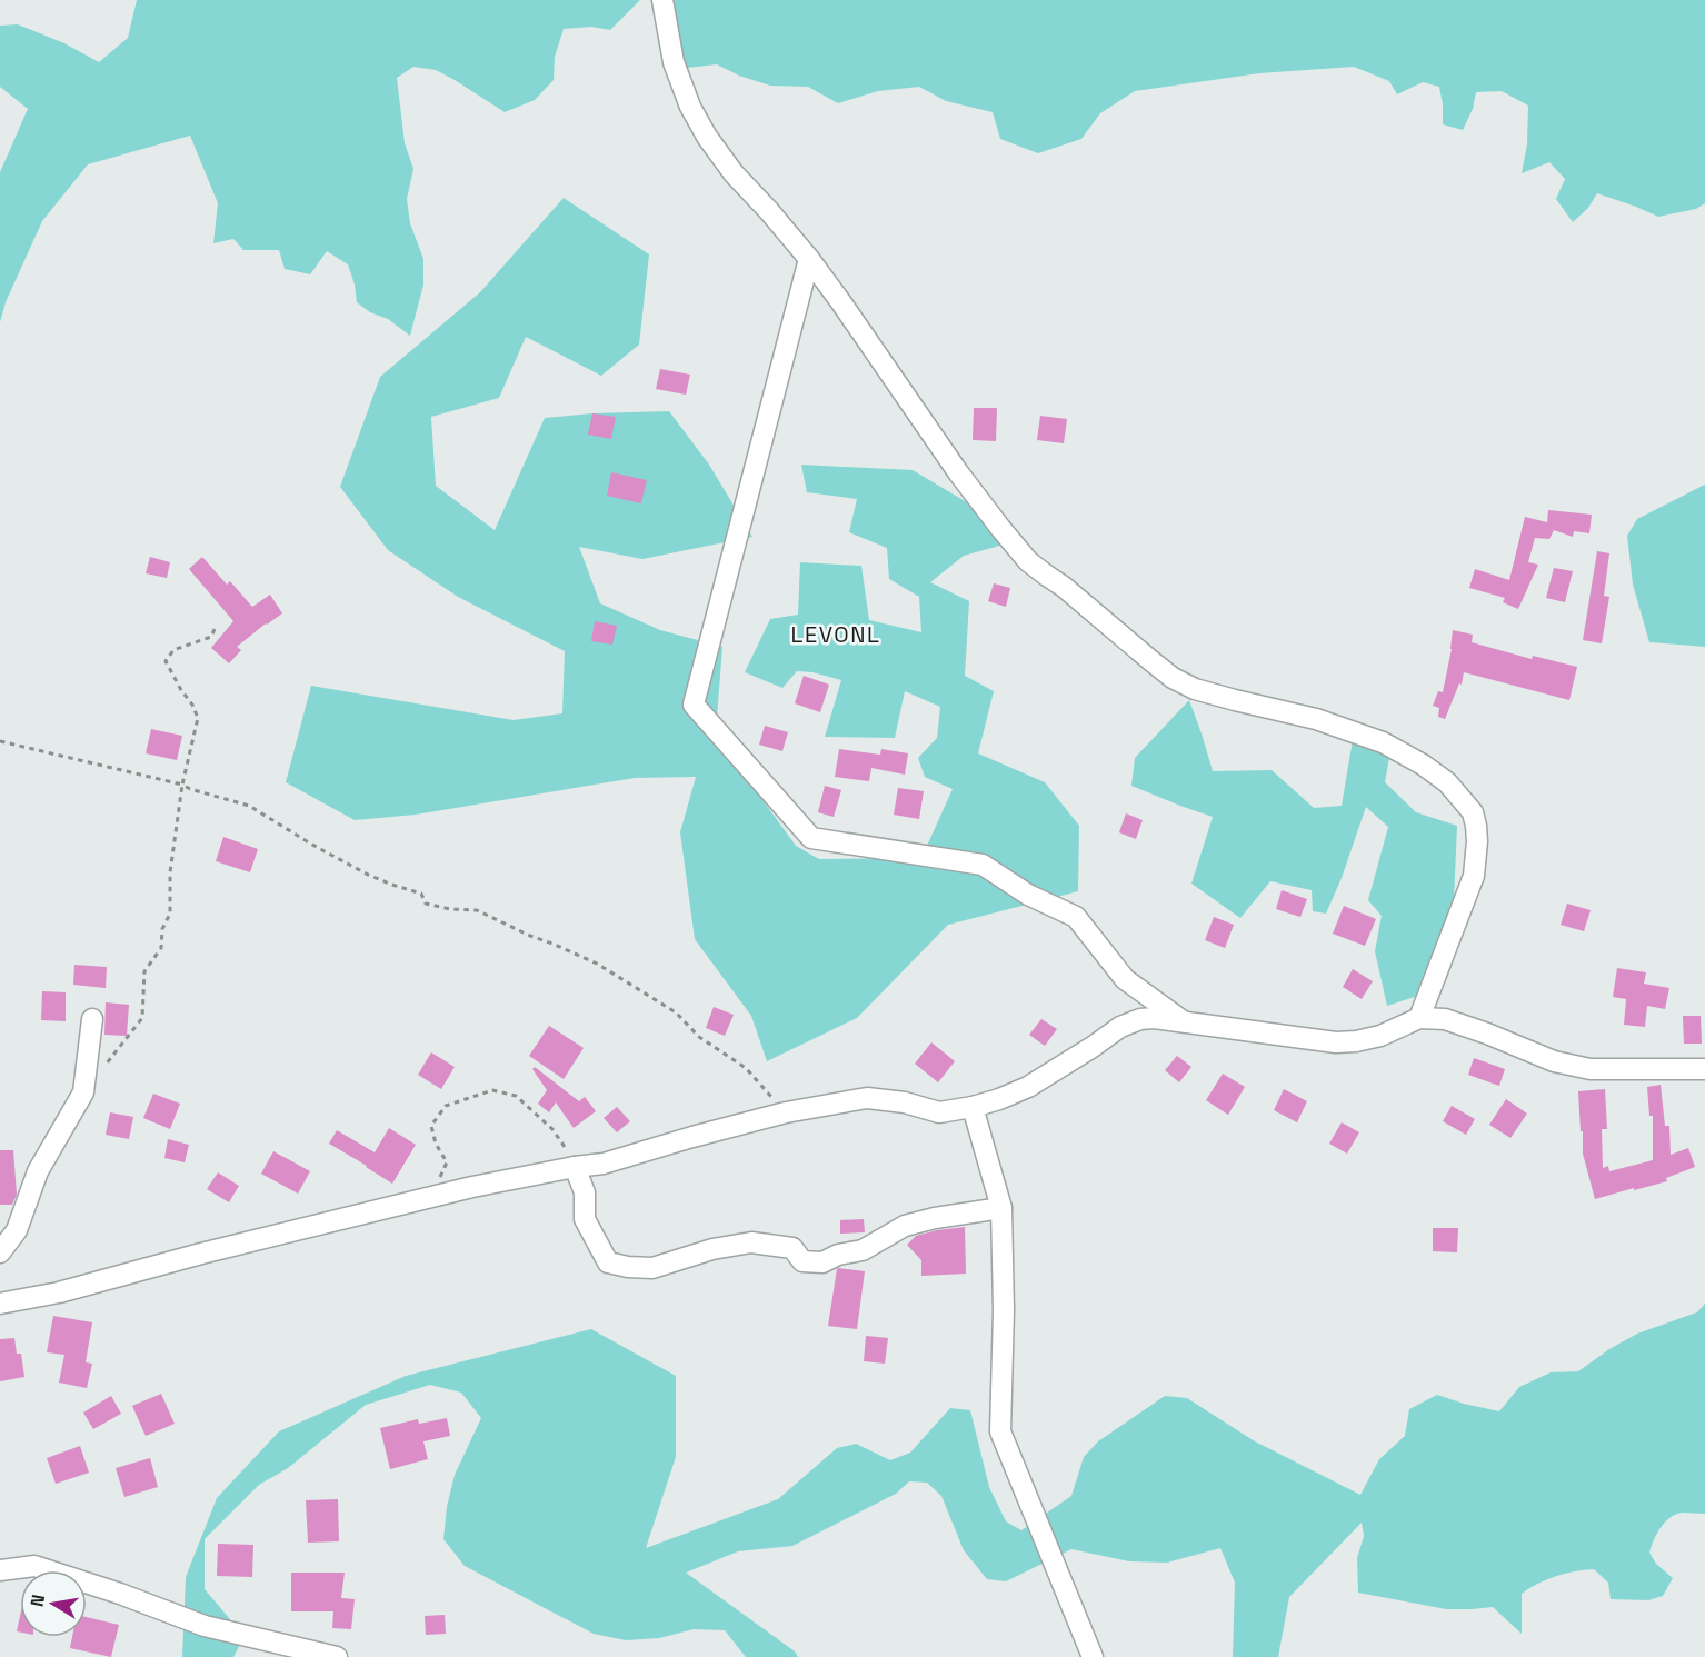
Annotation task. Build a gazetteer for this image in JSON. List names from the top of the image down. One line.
{"districts":["LEVONL"],"north":"left"}
